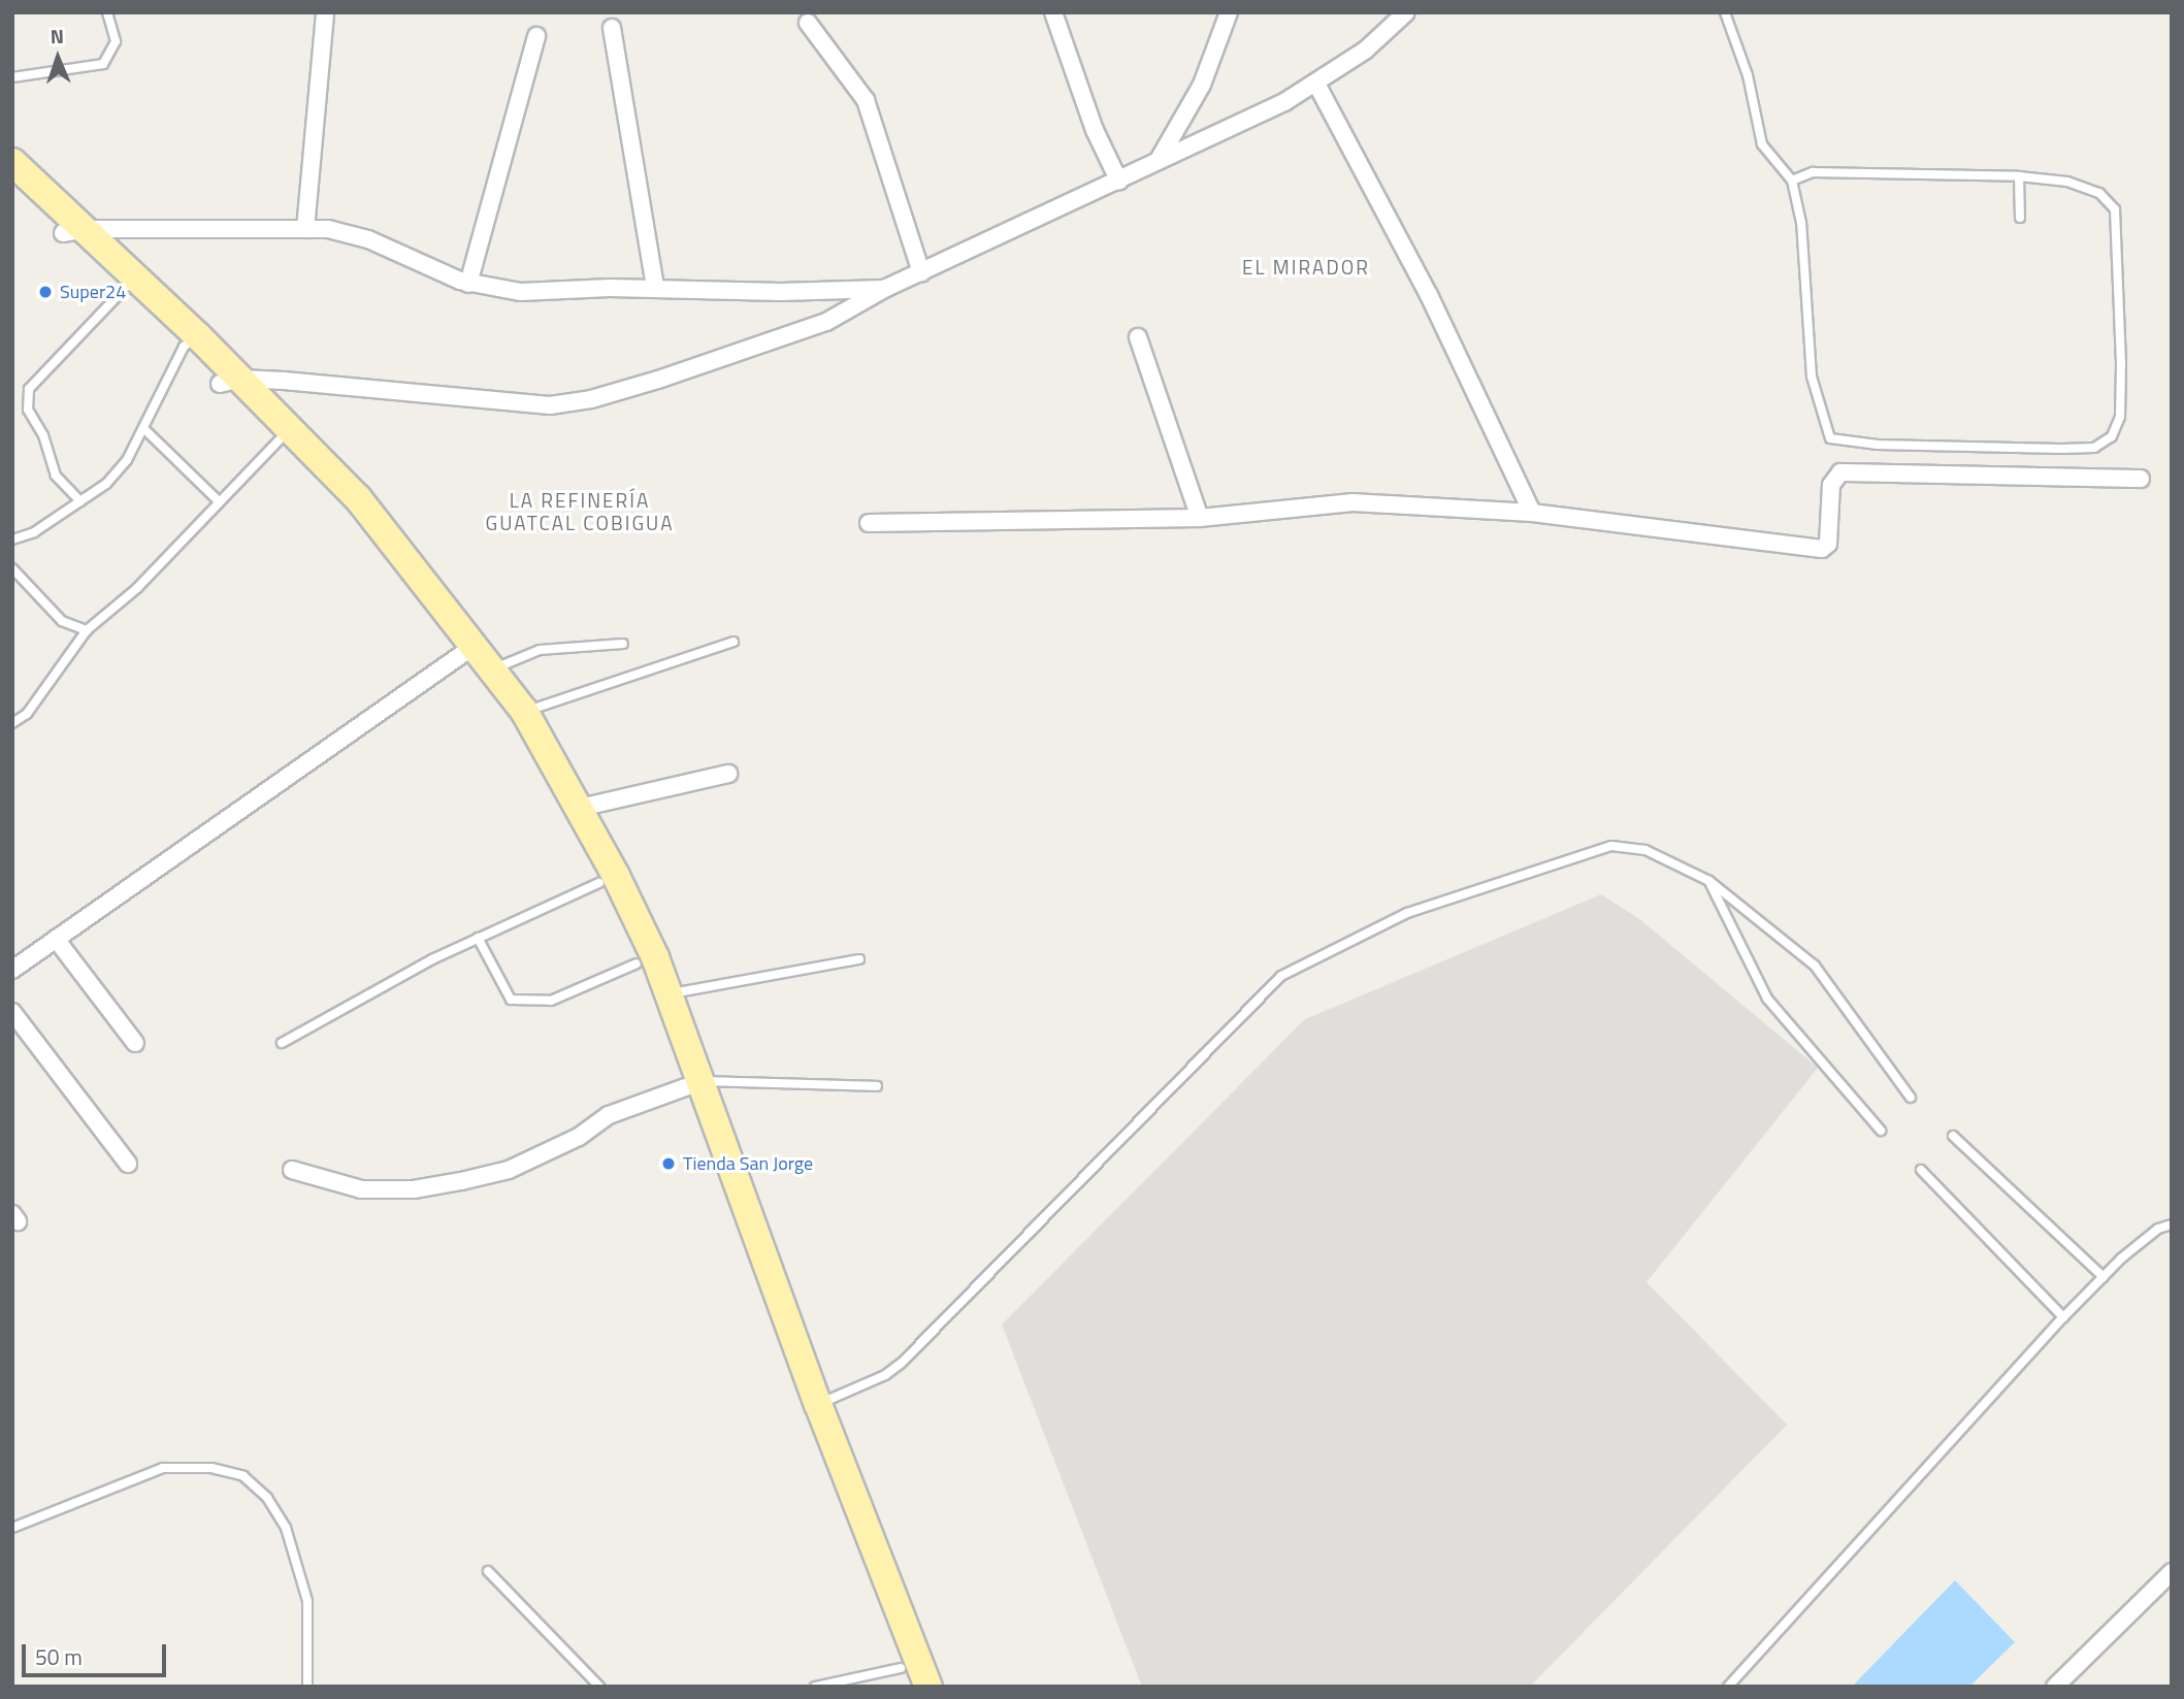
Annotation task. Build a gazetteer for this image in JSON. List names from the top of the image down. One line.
{"districts":["EL MIRADOR","LA REFINERÍA GUATCAL COBIGUA"],"places":["Super24","Tienda San Jorge"],"scale_bar":"50 m","north":"top"}
